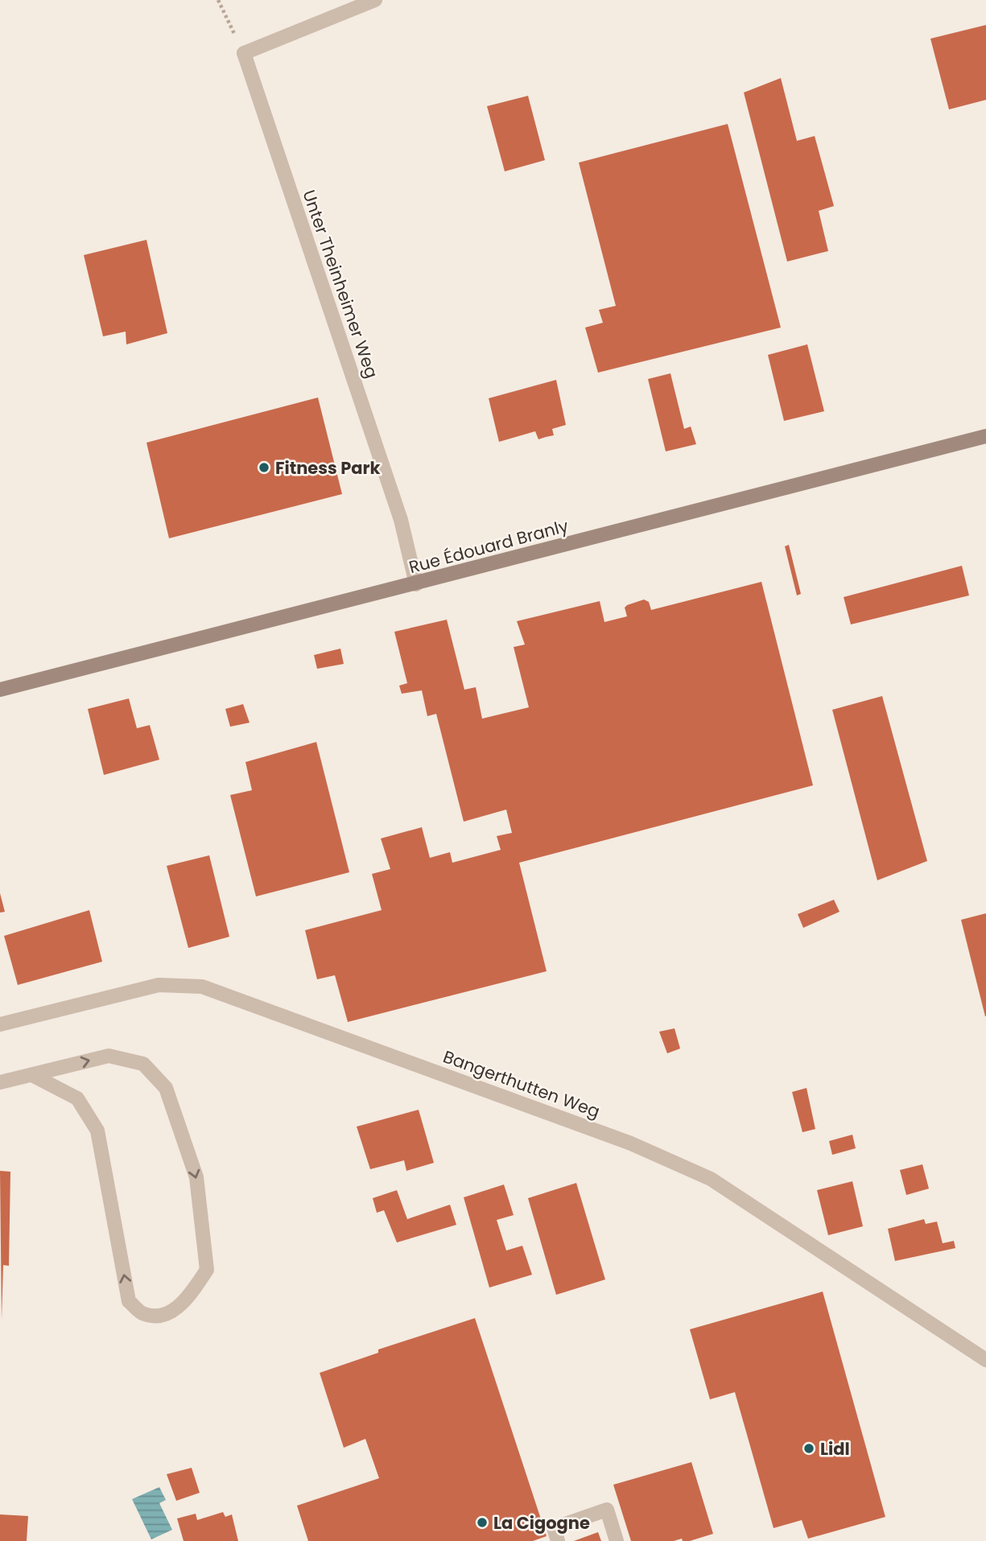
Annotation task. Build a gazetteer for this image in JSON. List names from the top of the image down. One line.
{"streets":{"street":["Unter Theinheimer Weg","Rue Édouard Branly","Bangerthutten Weg"]},"crossings":[["Unter Theinheimer Weg","Rue Édouard Branly"]],"places":["Fitness Park","Lidl","La Cigogne"]}
